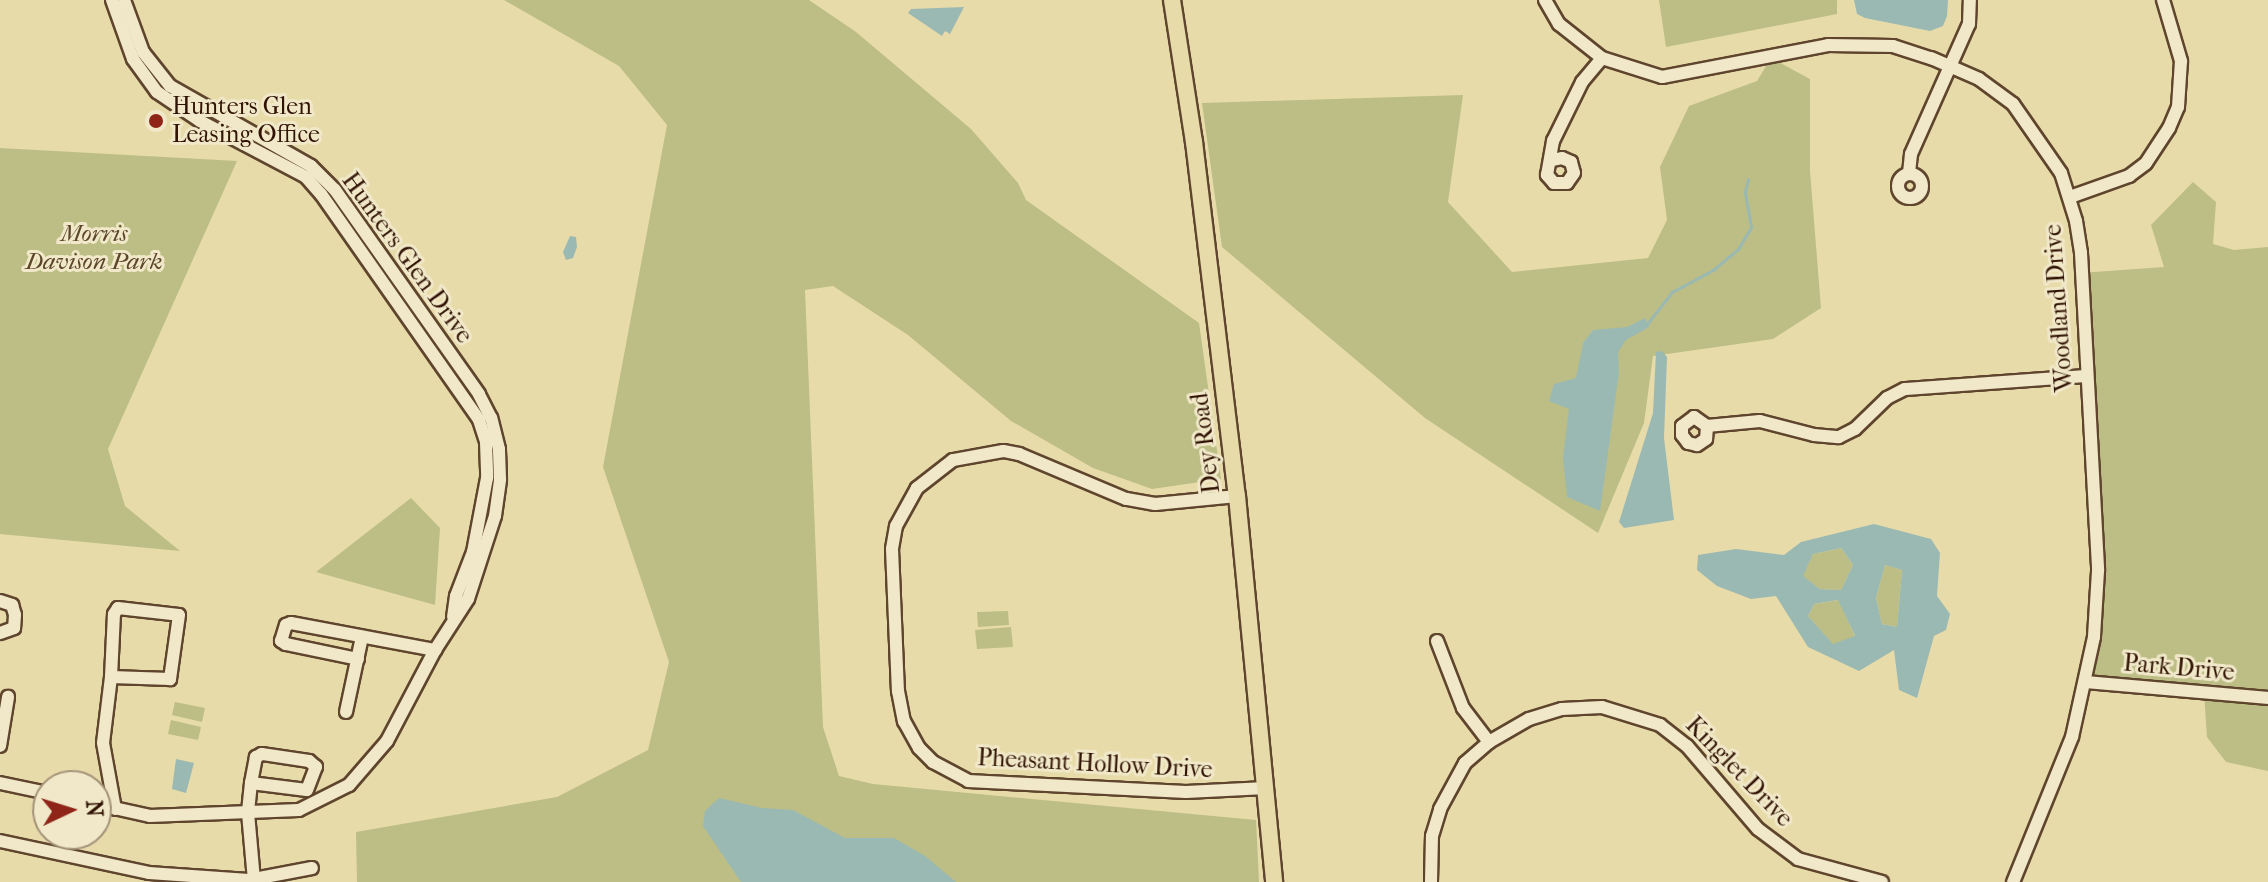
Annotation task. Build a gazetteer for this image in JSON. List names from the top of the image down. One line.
{"streets":{"main road":["Dey Road"],"street":["Hunters Glen Drive","Woodland Drive","Park Drive","Pheasant Hollow Drive","Kinglet Drive"]},"crossings":[["Woodland Drive","Park Drive"],["Dey Road","Pheasant Hollow Drive"]],"parks":["Morris Davison Park"],"places":["Hunters Glen Leasing Office"],"north":"right"}
